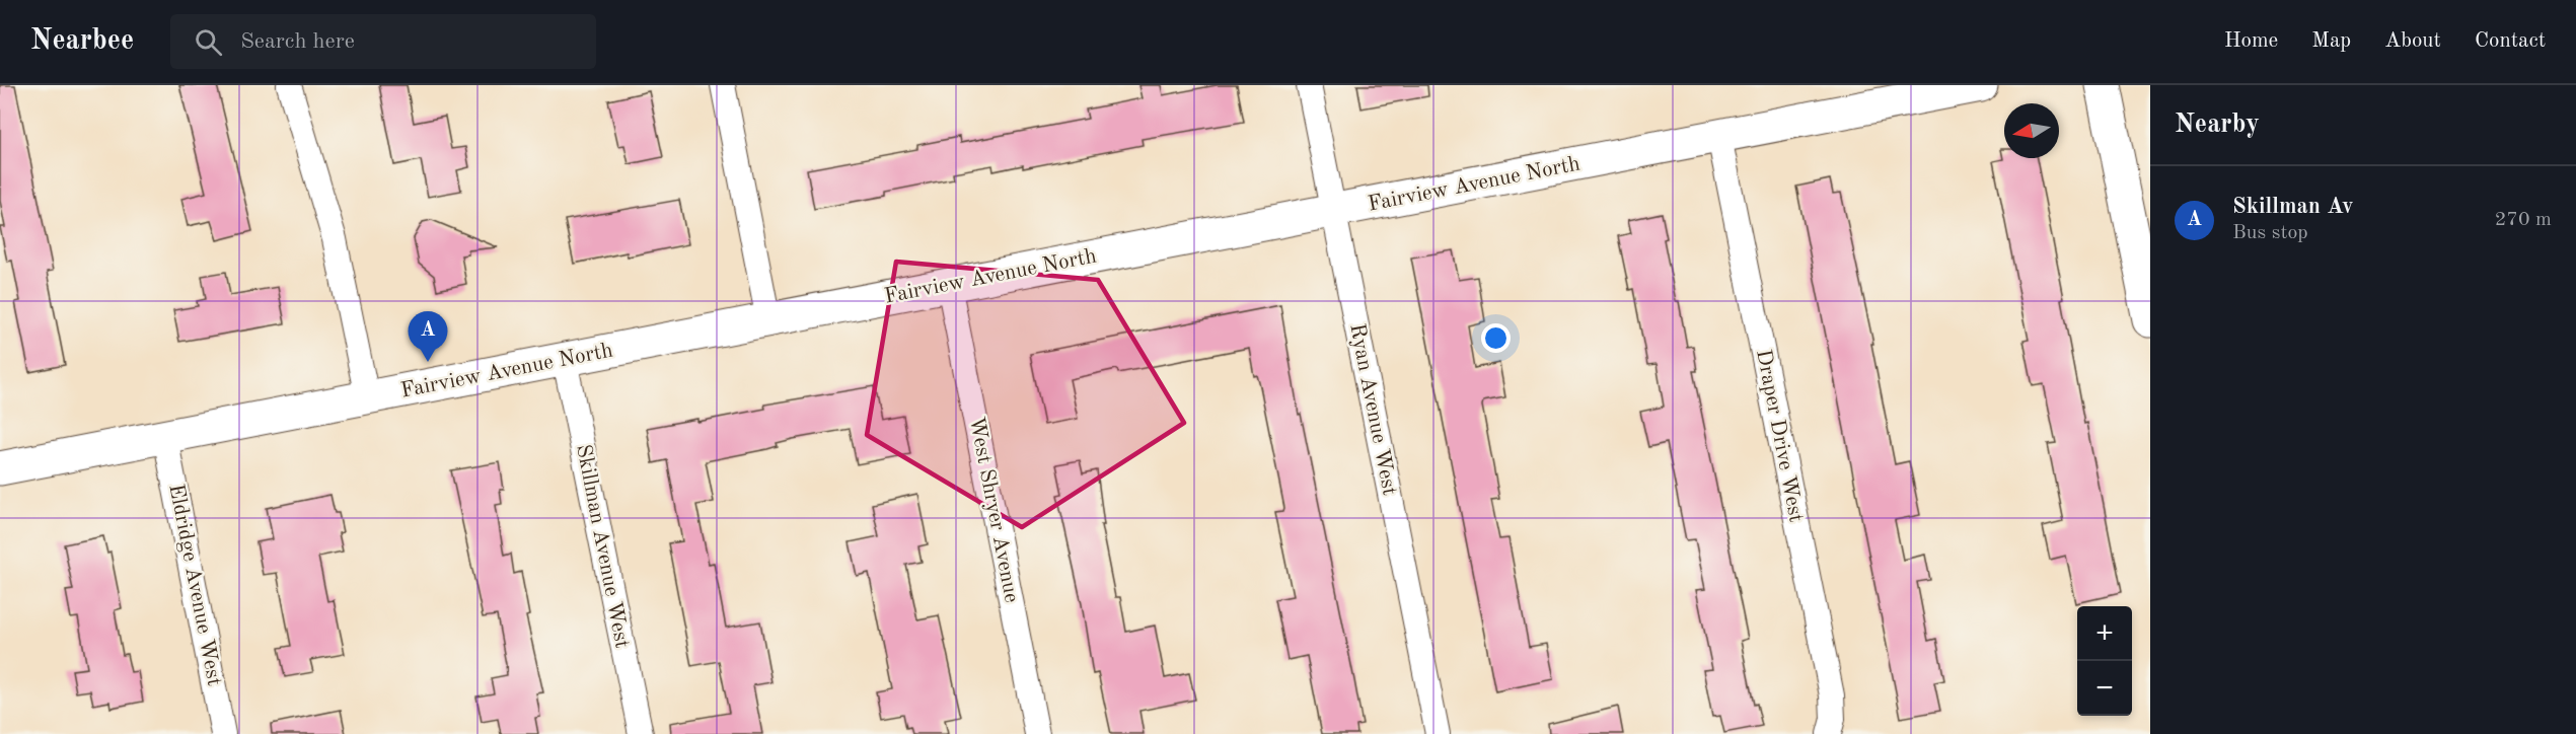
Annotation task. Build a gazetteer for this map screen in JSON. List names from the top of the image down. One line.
{"streets":{"street":["Fairview Avenue North","Ryan Avenue West","Draper Drive West","West Shryer Avenue","Skillman Avenue West","Eldridge Avenue West"]},"crossings":[["Fairview Avenue North","Ryan Avenue West"],["Fairview Avenue North","Draper Drive West"],["Fairview Avenue North","West Shryer Avenue"],["Fairview Avenue North","Skillman Avenue West"],["Fairview Avenue North","Eldridge Avenue West"]],"north":"left","page":{"header":"Nearbee","search":"Search here","nav":["Home","Map","About","Contact"],"heading":"Nearby","list":[{"mark":"A","name":"Skillman Av","note":"Bus stop","value":"270 m"}],"pins":"A","map_buttons":["+","−"]}}
